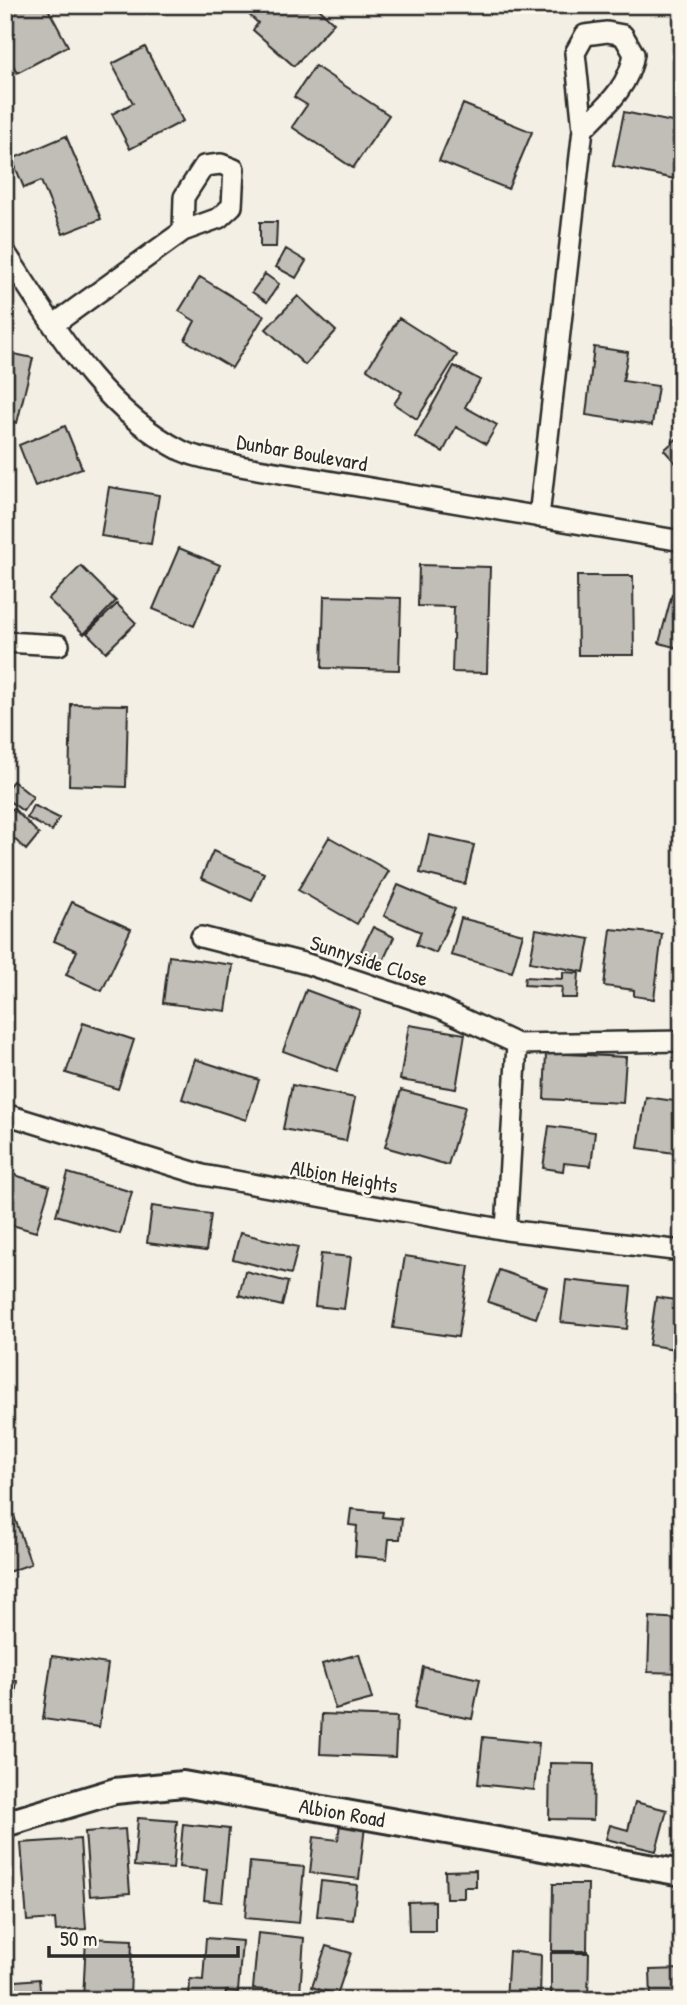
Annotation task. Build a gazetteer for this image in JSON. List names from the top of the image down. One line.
{"streets":{"street":["Dunbar Boulevard","Sunnyside Close","Albion Heights","Albion Road"]},"scale_bar":"50 m"}
